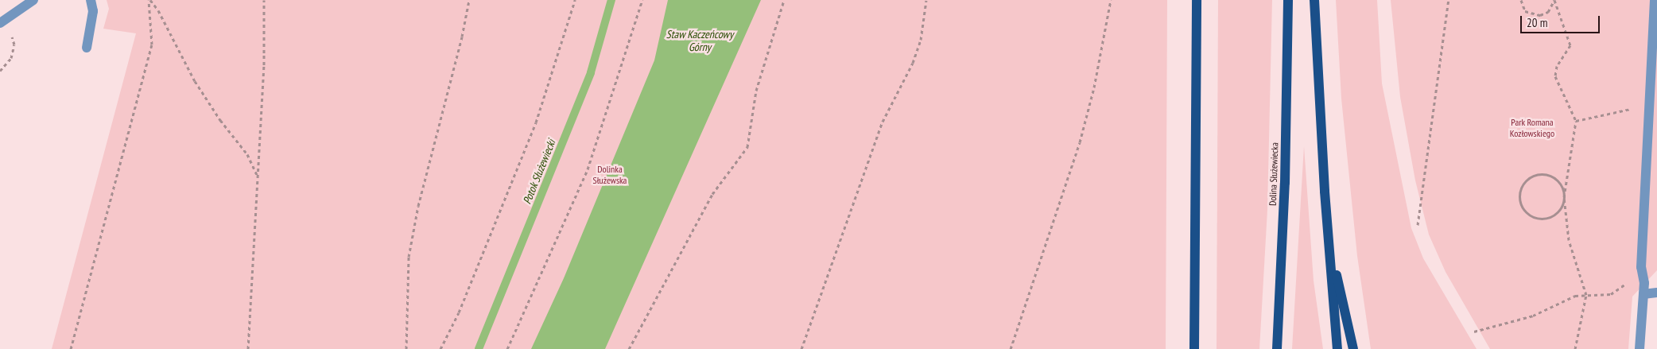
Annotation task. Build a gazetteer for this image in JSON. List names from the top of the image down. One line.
{"streets":{"main road":["Dolina Służewiecka"]},"water":["Staw Kaczeńcowy Górny","Potok Służewiecki"],"parks":["Park Romana Kozłowskiego","Dolinka Służewska"],"scale_bar":"20 m"}
